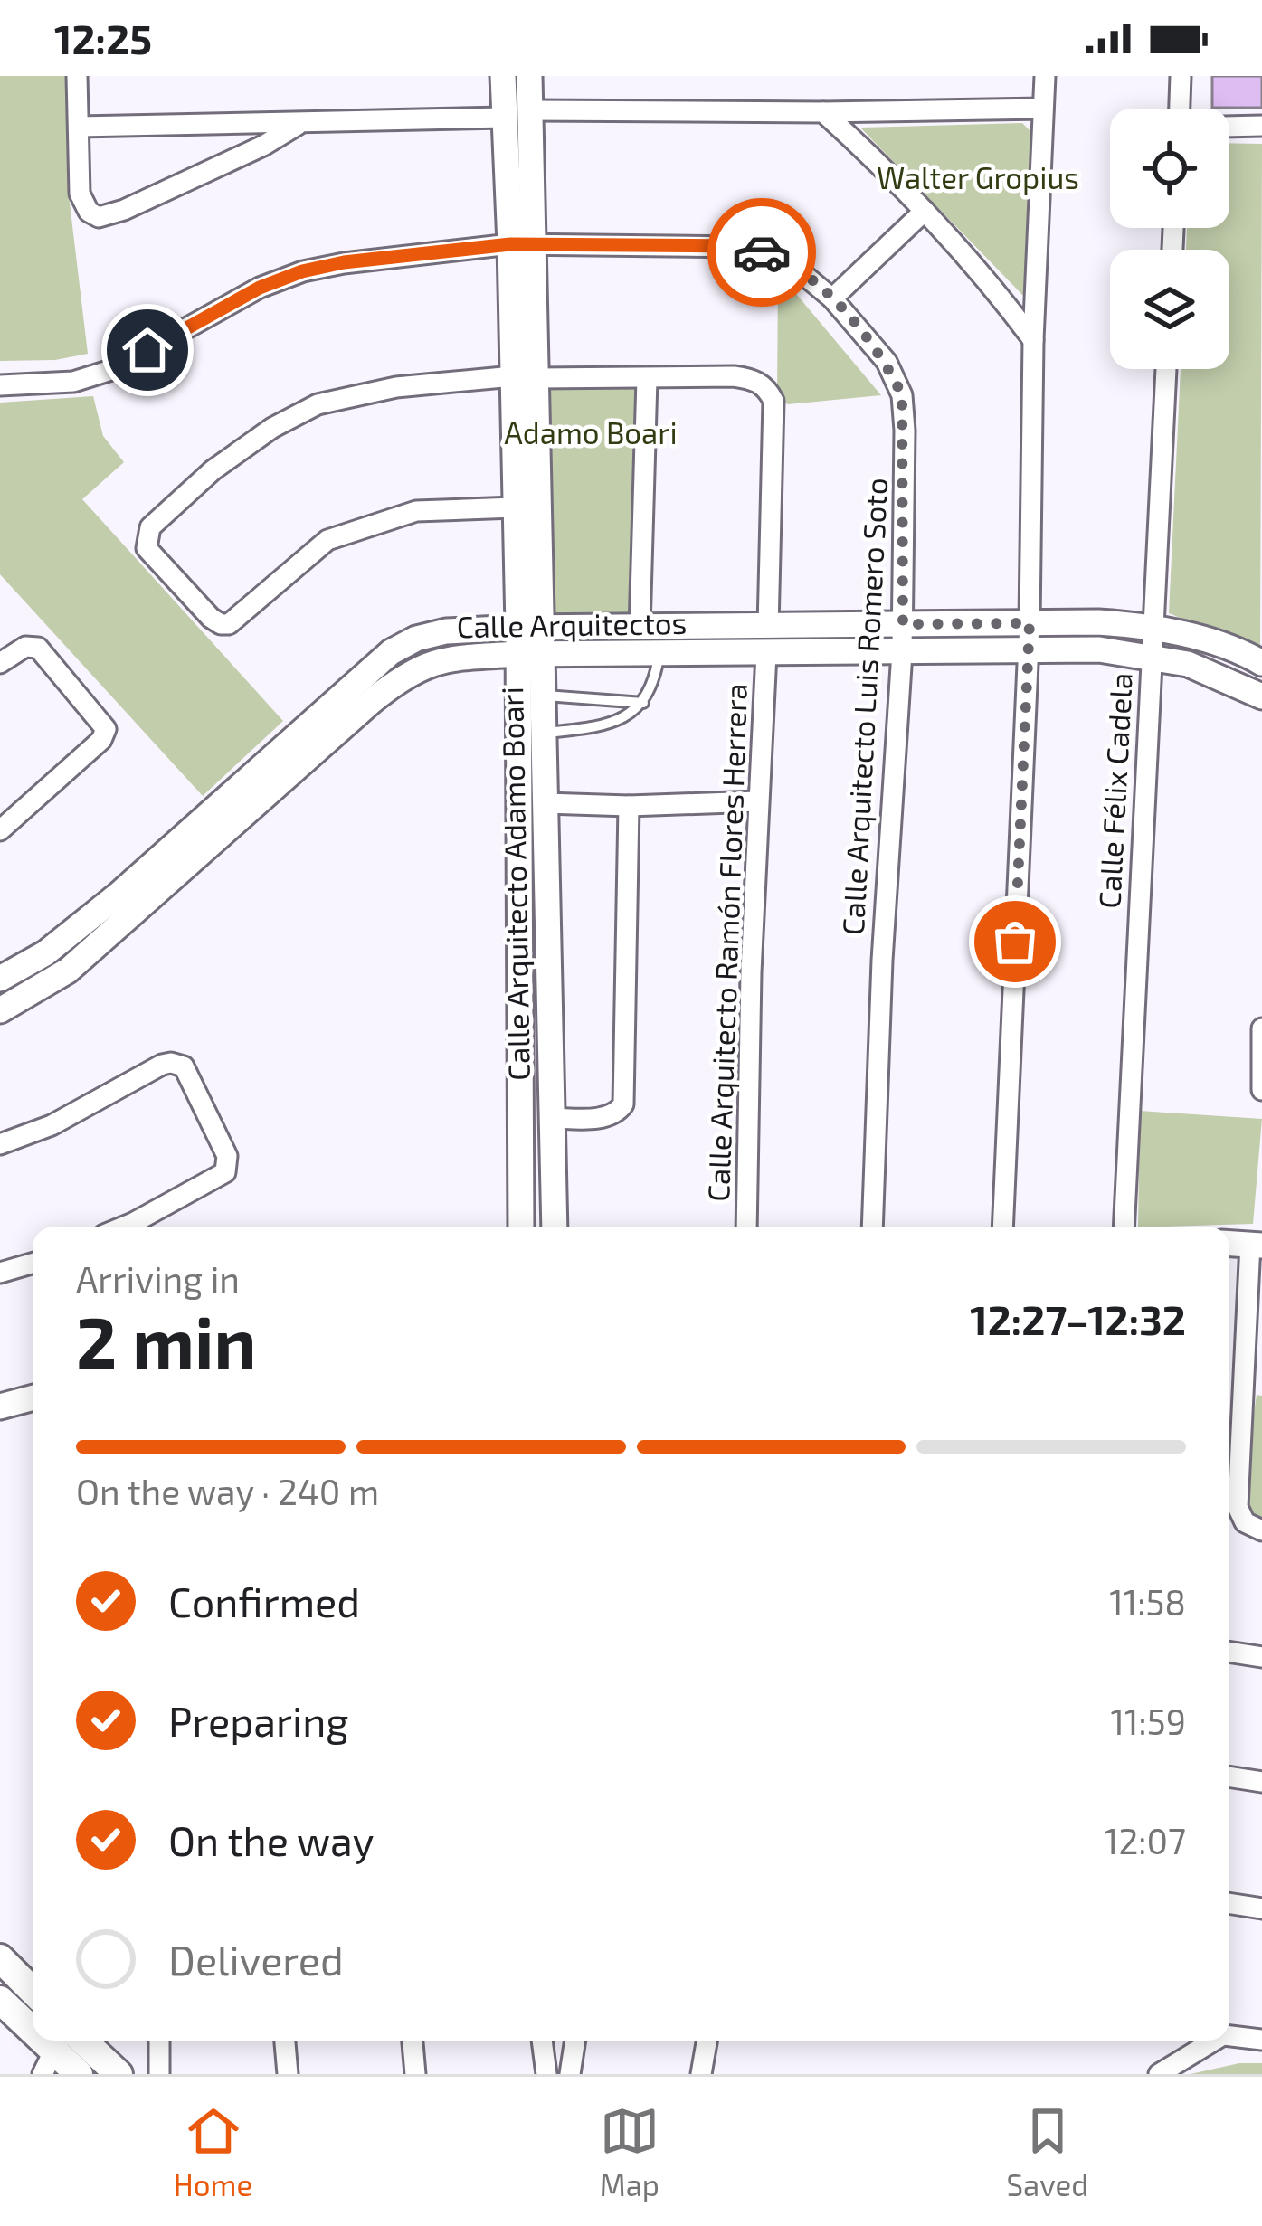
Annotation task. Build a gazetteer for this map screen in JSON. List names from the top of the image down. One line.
{"streets":{"street":["Calle Arquitectos","Calle Arquitecto Luis Romero Soto","Calle Félix Cadela","Calle Arquitecto Adamo Boari","Calle Arquitecto Ramón Flores Herrera"]},"crossings":[["Calle Arquitectos","Calle Arquitecto Luis Romero Soto"],["Calle Arquitectos","Calle Félix Cadela"],["Calle Arquitectos","Calle Arquitecto Adamo Boari"],["Calle Arquitectos","Calle Arquitecto Ramón Flores Herrera"],["Calle Arquitecto Luis Romero Soto","Calle Arquitecto Adamo Boari"]],"parks":["Walter Gropius","Adamo Boari"],"page":{"status":"12:25","heading":["2 min","Arriving in","12:27–12:32"],"bar":"On the way · 240 m","list":[["Confirmed","11:58"],["Preparing","11:59"],["On the way","12:07"],"Delivered"],"tabs":["Home","Map","Saved"]}}
